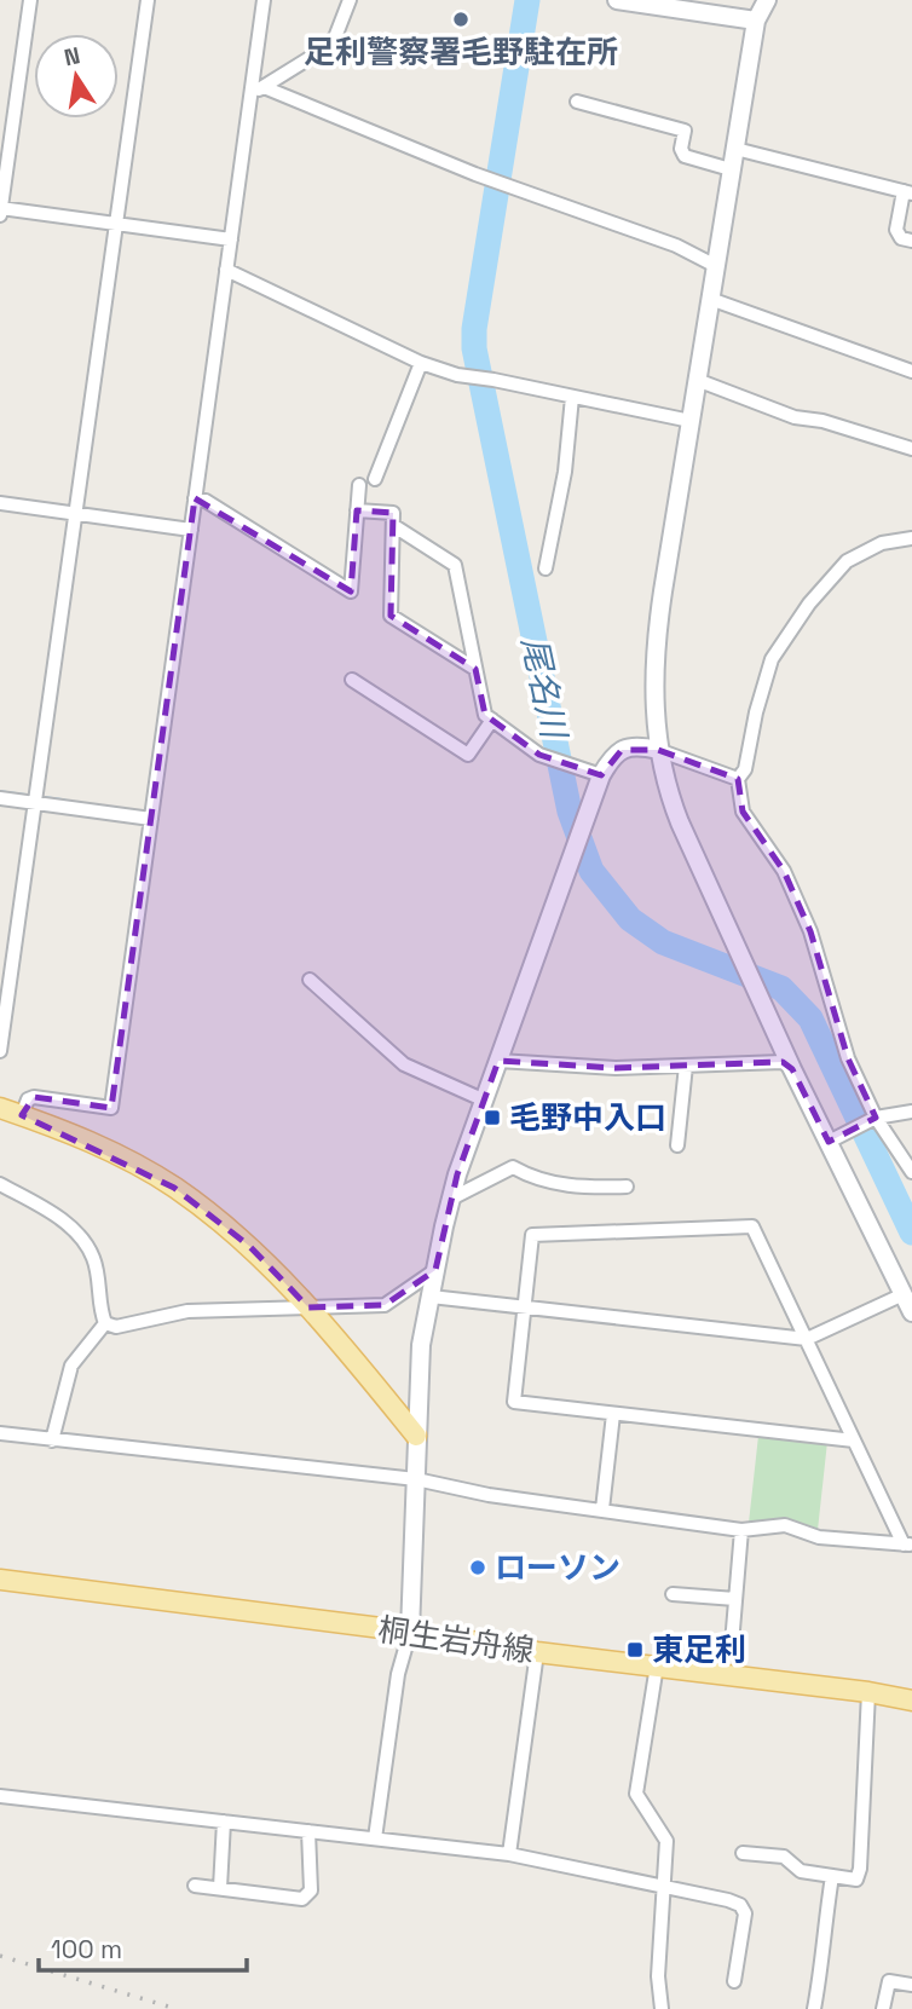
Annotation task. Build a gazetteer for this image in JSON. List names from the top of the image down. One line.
{"streets":{"main road":["桐生岩舟線"]},"water":["尾名川"],"places":{"other":["足利警察署毛野駐在所","ローソン"],"transit":["毛野中入口","東足利"]},"scale_bar":"100 m","north":"top"}
